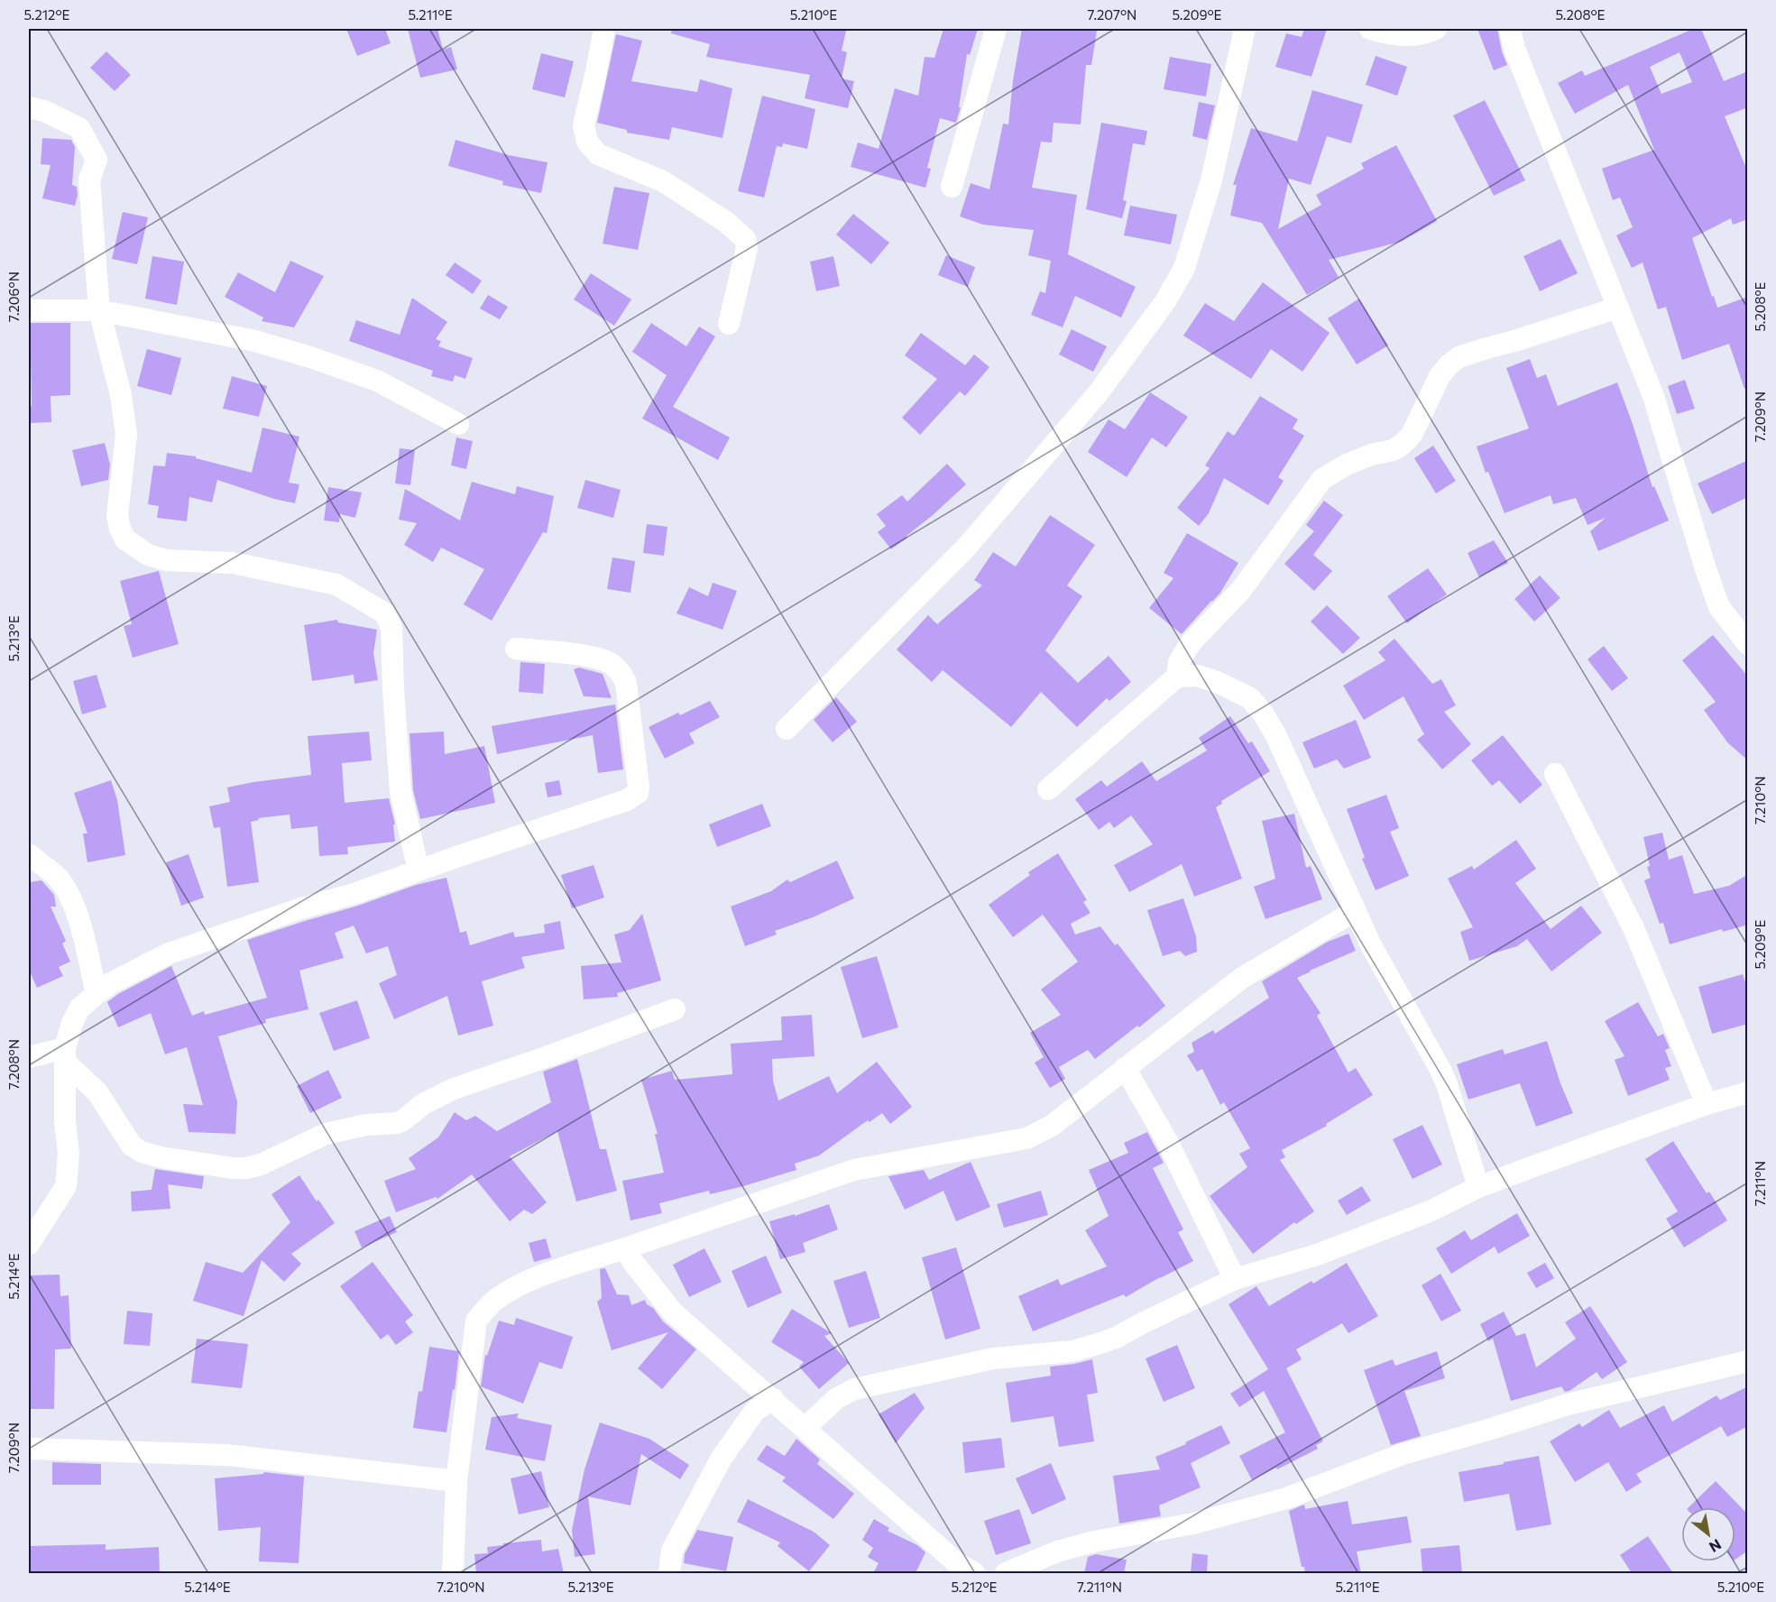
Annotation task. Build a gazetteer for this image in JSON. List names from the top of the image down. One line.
{"north":"bottom right","coordinates":["5.212°E","5.211°E","5.210°E","7.207°N","5.209°E","5.208°E","7.206°N","7.209°N","5.213°E","7.210°N","7.208°N","7.211°N","5.214°E"]}
